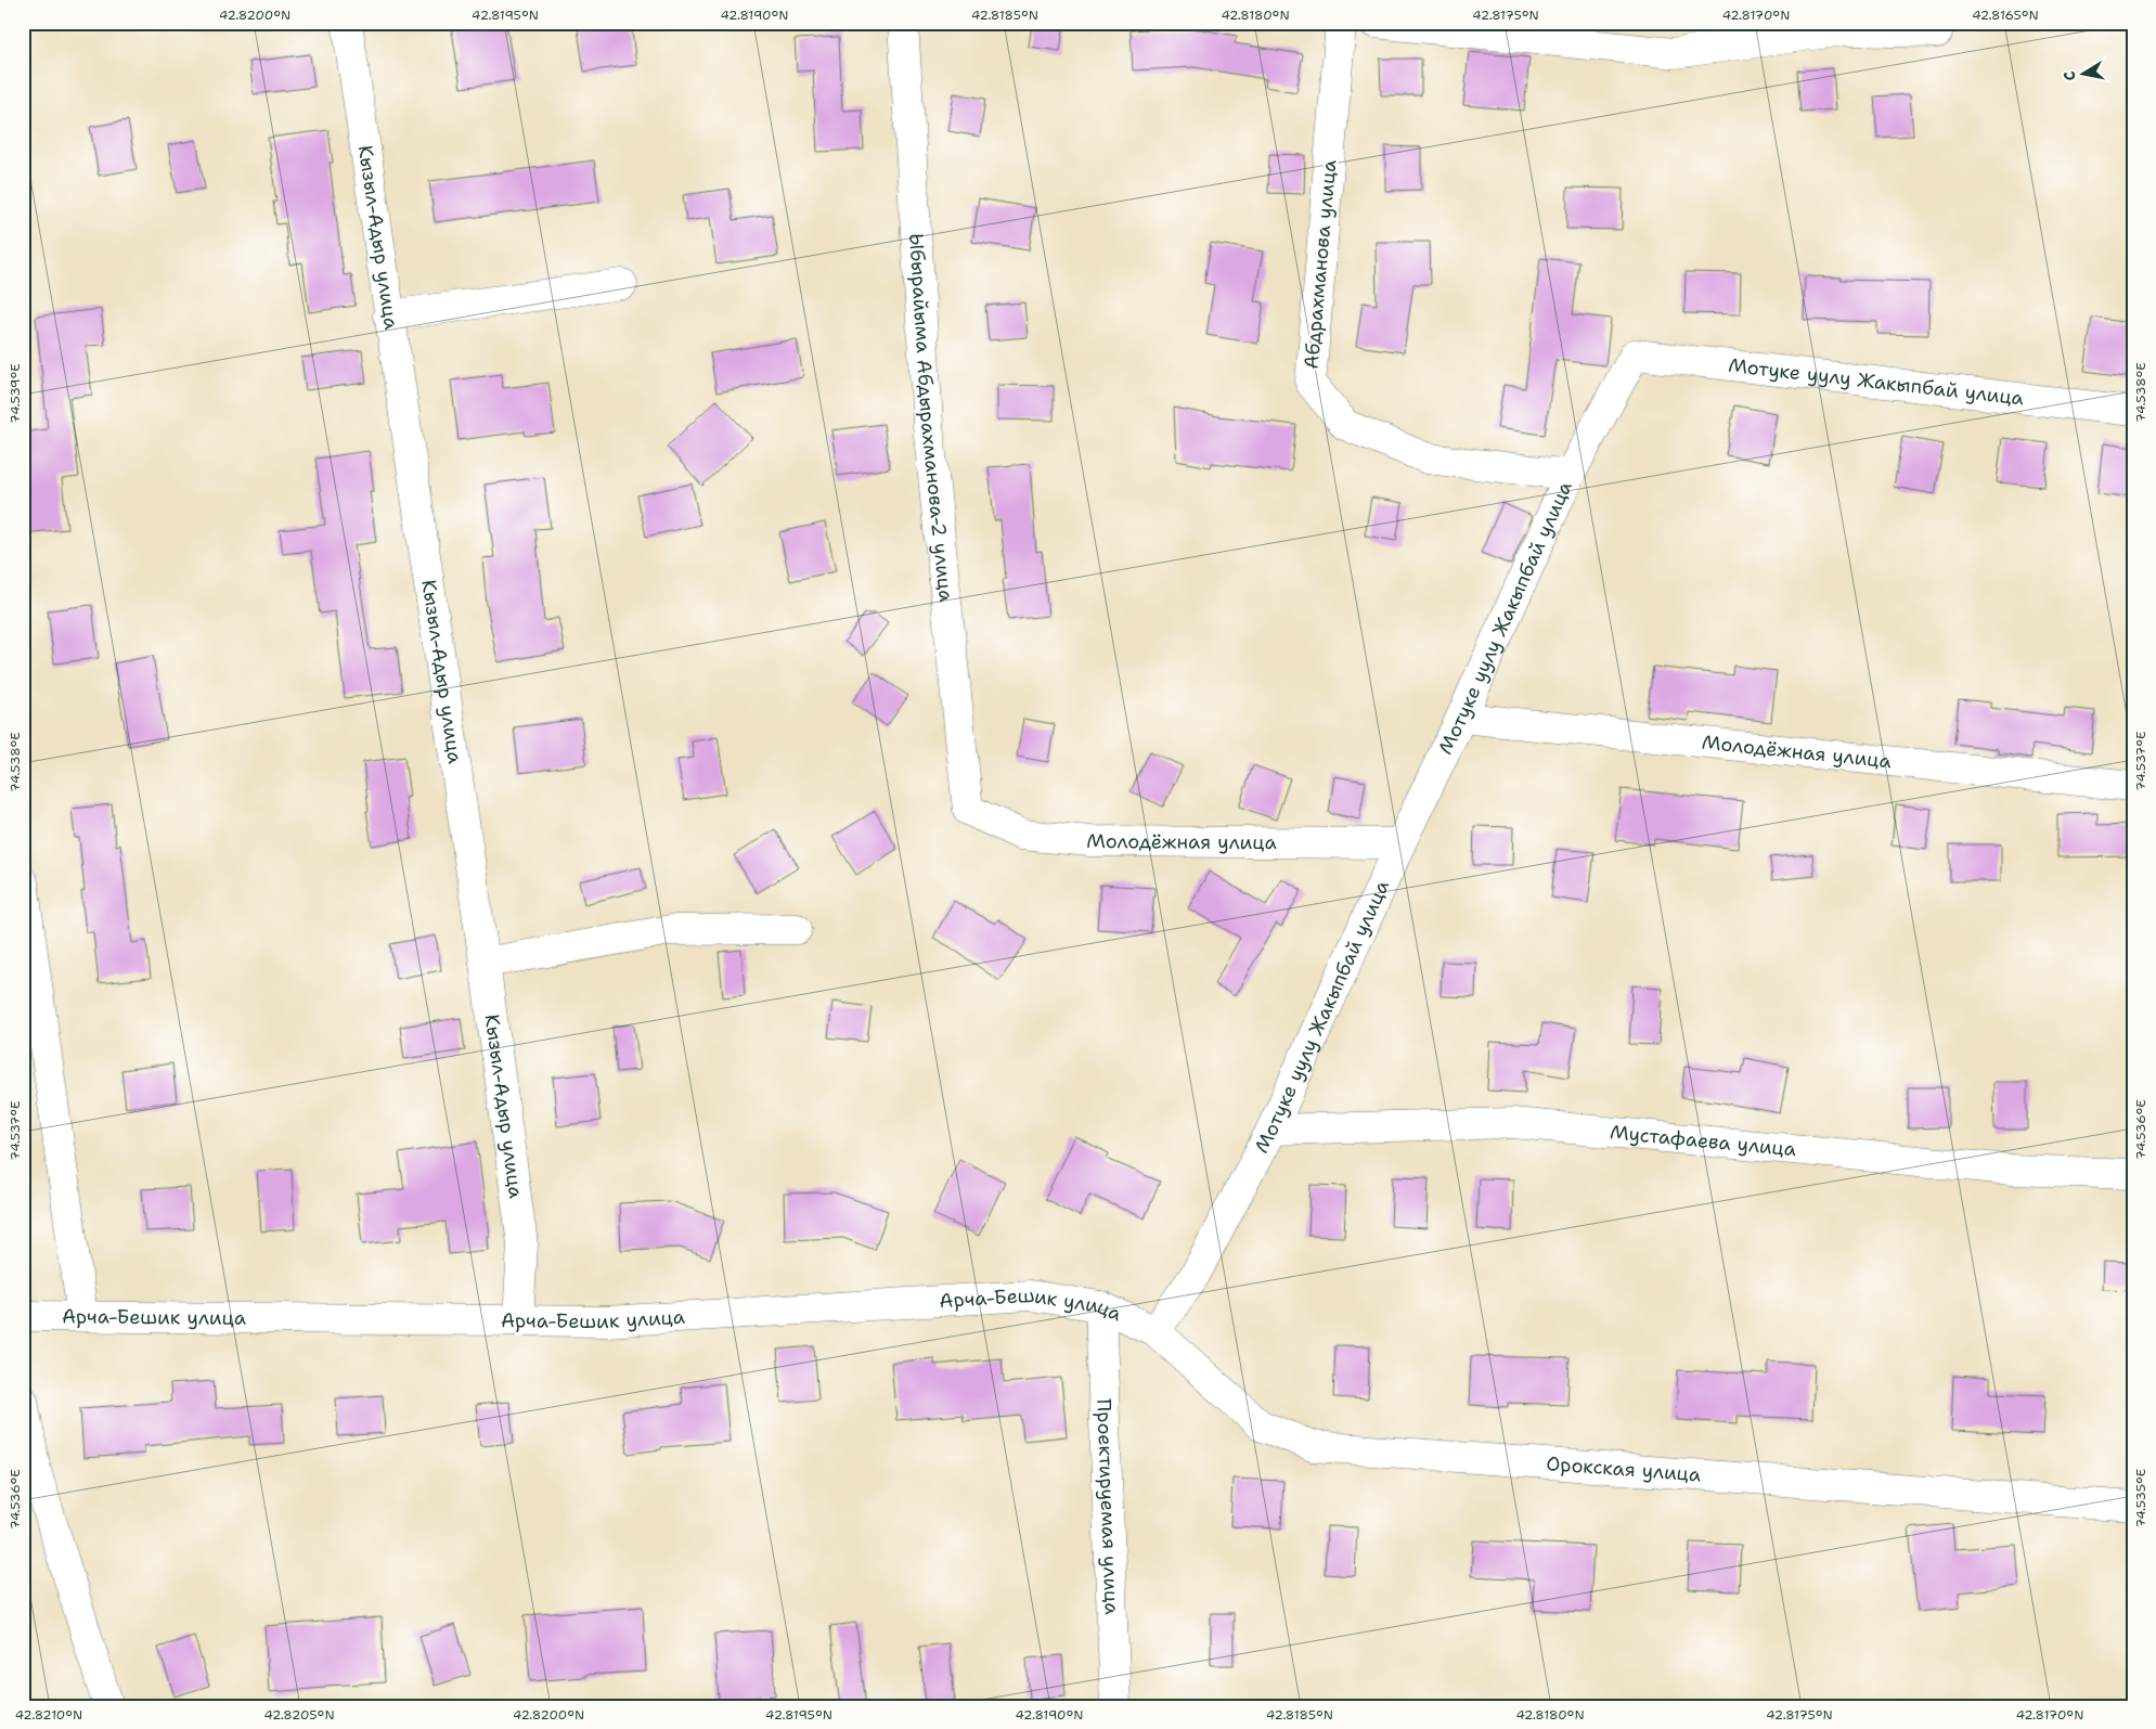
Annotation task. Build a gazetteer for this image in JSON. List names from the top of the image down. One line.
{"streets":{"street":["Кызыл-Адыр улица","Абдрахманова улица","Мотуке уулу Жакыпбай улица","Ыбырайыма Абдырахманова-2 улица","Молодёжная улица","Мустафаева улица","Арча-Бешик улица","Орокская улица","Проектируемая улица"]},"crossings":[["Кызыл-Адыр улица","Арча-Бешик улица"],["Абдрахманова улица","Мотуке уулу Жакыпбай улица"],["Мотуке уулу Жакыпбай улица","Молодёжная улица"],["Мотуке уулу Жакыпбай улица","Мустафаева улица"],["Мотуке уулу Жакыпбай улица","Арча-Бешик улица"],["Мотуке уулу Жакыпбай улица","Орокская улица"],["Ыбырайыма Абдырахманова-2 улица","Молодёжная улица"],["Арча-Бешик улица","Орокская улица"],["Арча-Бешик улица","Проектируемая улица"]],"north":"left","coordinates":["42.8200°N","42.8195°N","42.8190°N","42.8185°N","42.8180°N","42.8175°N","42.8170°N","42.8165°N","74.538°E","74.539°E","74.537°E","74.536°E","74.535°E","42.8210°N","42.8205°N"]}
